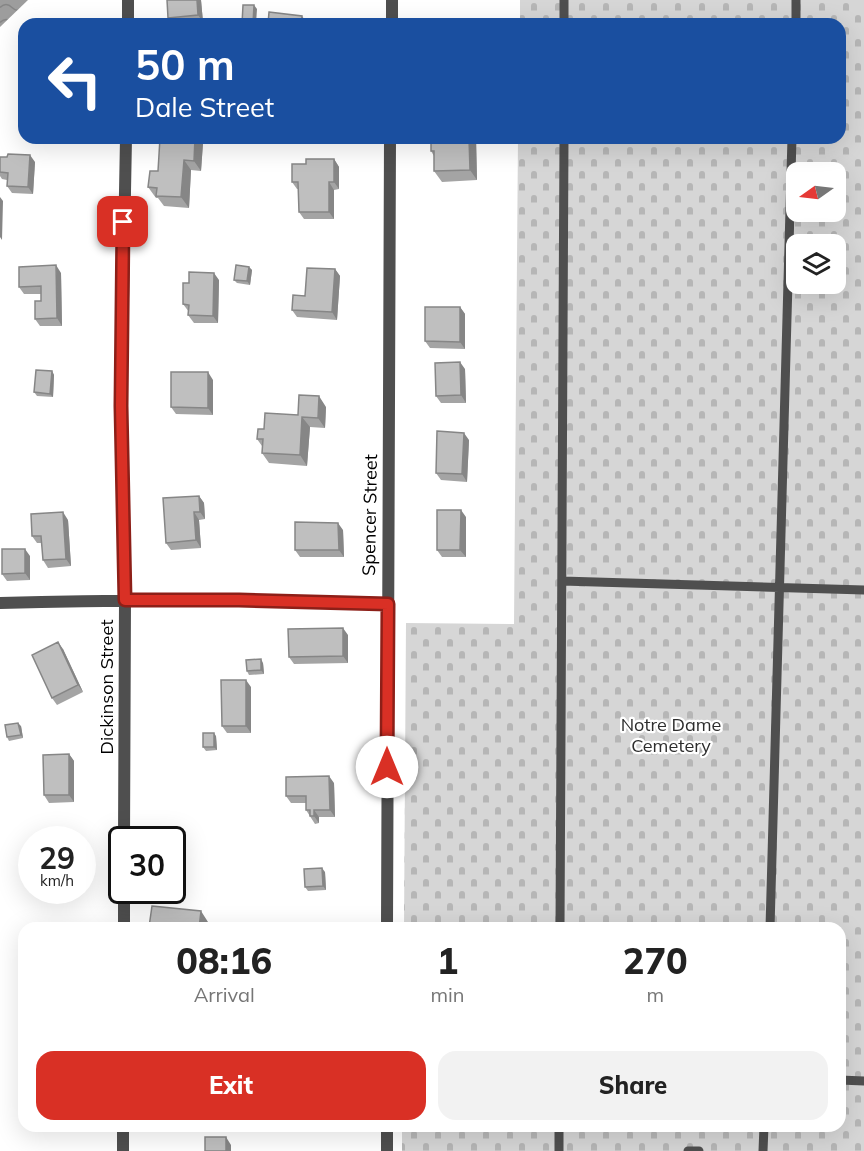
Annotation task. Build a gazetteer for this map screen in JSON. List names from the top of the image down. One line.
{"streets":{"street":["Spencer Street","Dickinson Street"]},"parks":["Notre Dame Cemetery"],"north":"left","page":{"turn":["50 m","Dale Street"],"speed":"29 km/h","limit":"30","eta":["08:16","Arrival","1","min","270","m"],"buttons":["Exit","Share"]}}
